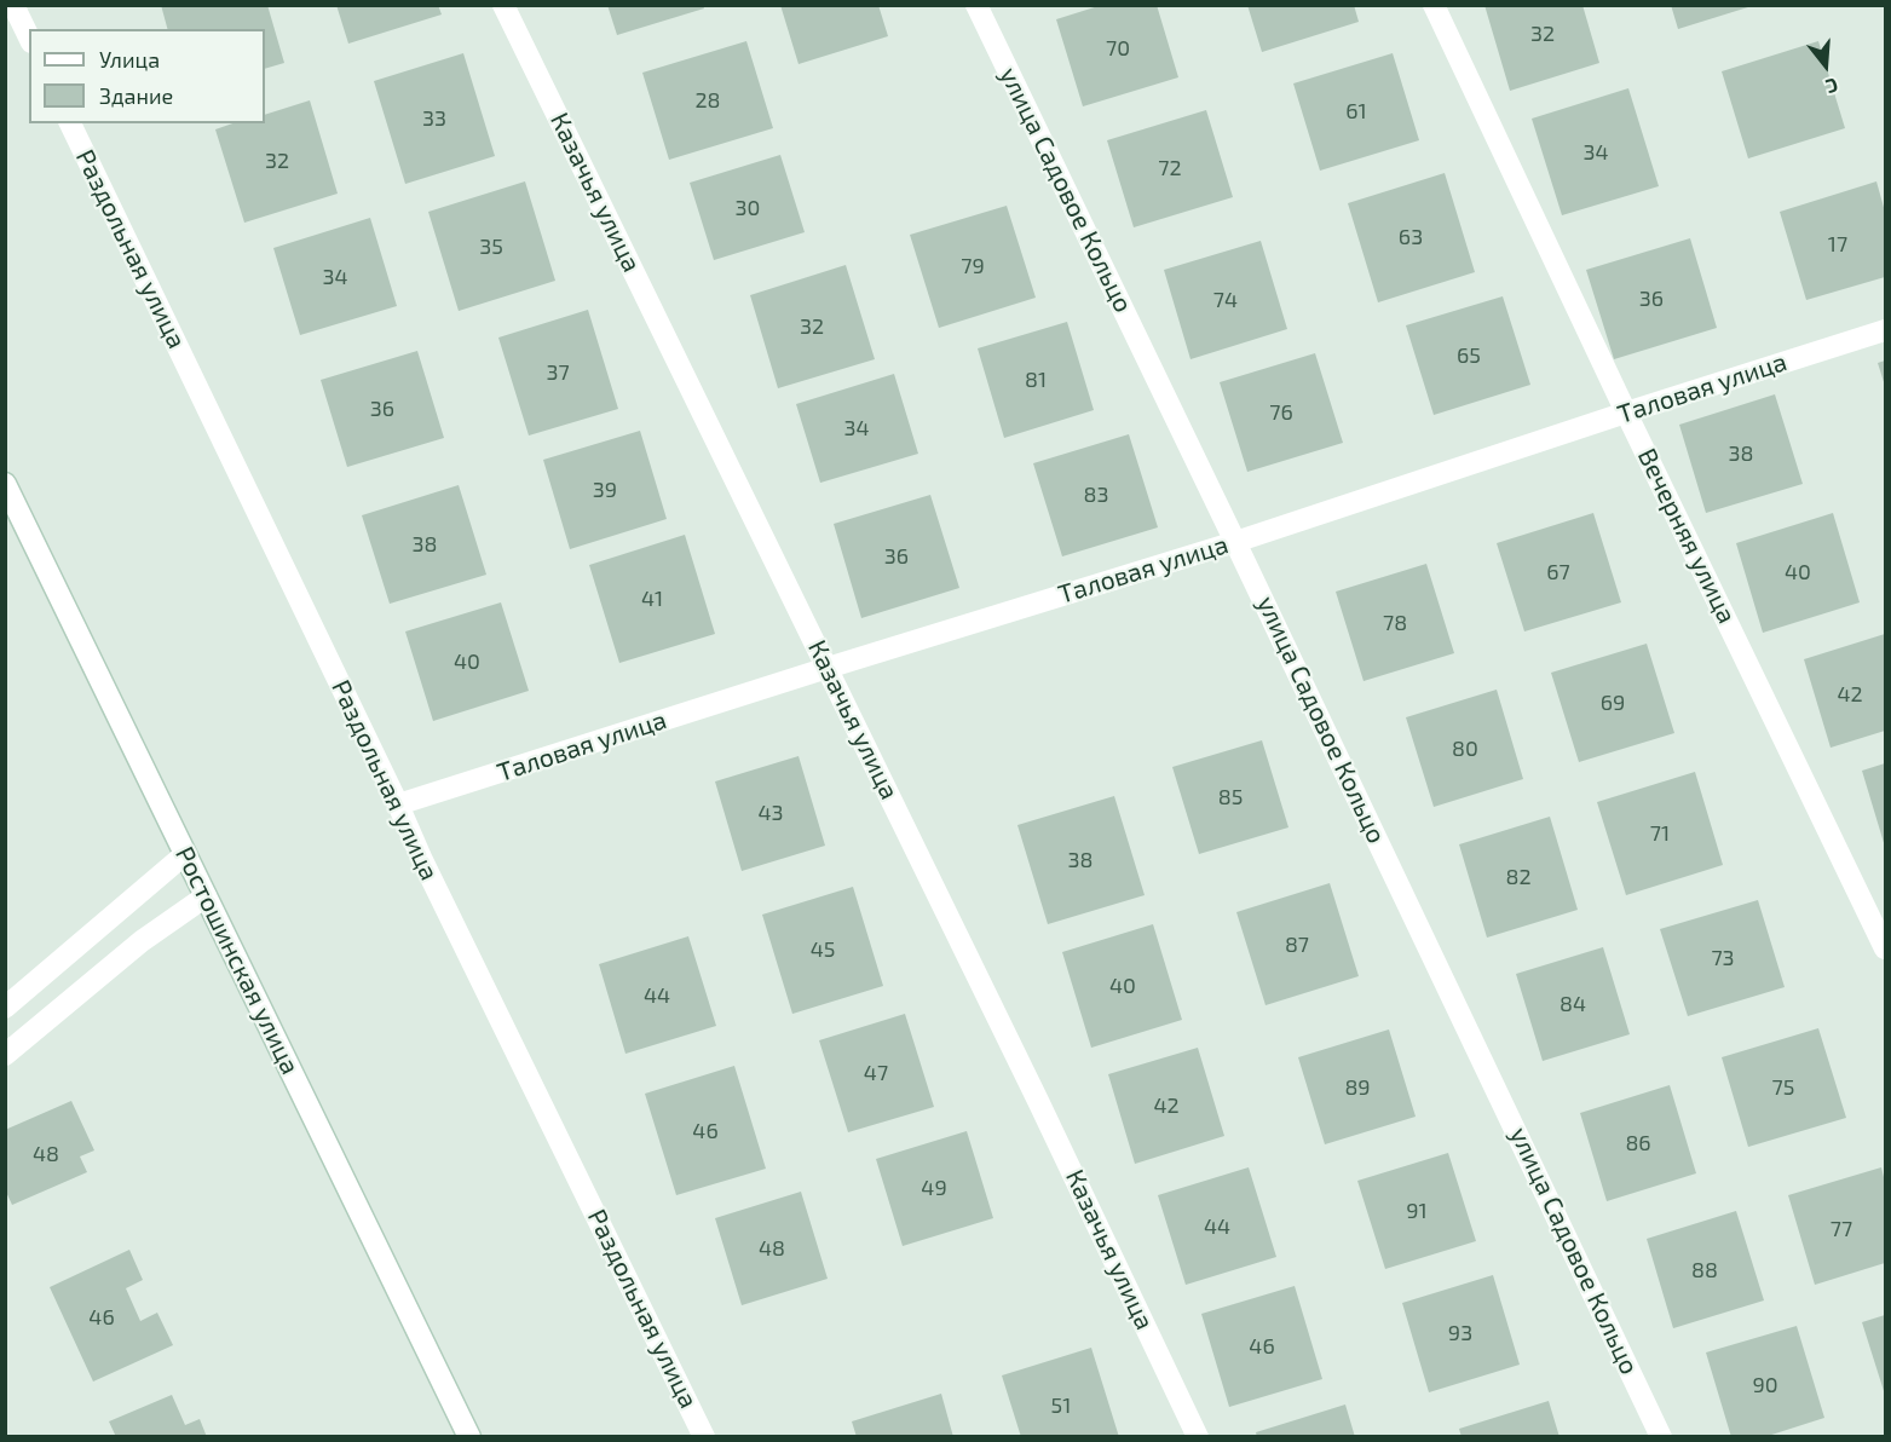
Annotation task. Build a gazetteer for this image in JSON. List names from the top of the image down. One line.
{"streets":{"street":["улица Садовое Кольцо","Казачья улица","Раздольная улица","Таловая улица","Вечерняя улица","Ростошинская улица"]},"crossings":[["улица Садовое Кольцо","Таловая улица"],["Казачья улица","Таловая улица"],["Раздольная улица","Таловая улица"],["Таловая улица","Вечерняя улица"]],"house_numbers":["32","70","28","61","33","34","32","72","30","63","17","35","79","34","36","74","32","65","37","81","36","76","34","38","39","83","38","36","67","40","41","78","40","42","69","80","85","43","71","38","82","87","45","73","40","44","84","47","89","75","42","46","86","48","49","91","44","77","48","88","46","93","46","90","51"],"legend":["Улица","Здание"],"north":"bottom"}
